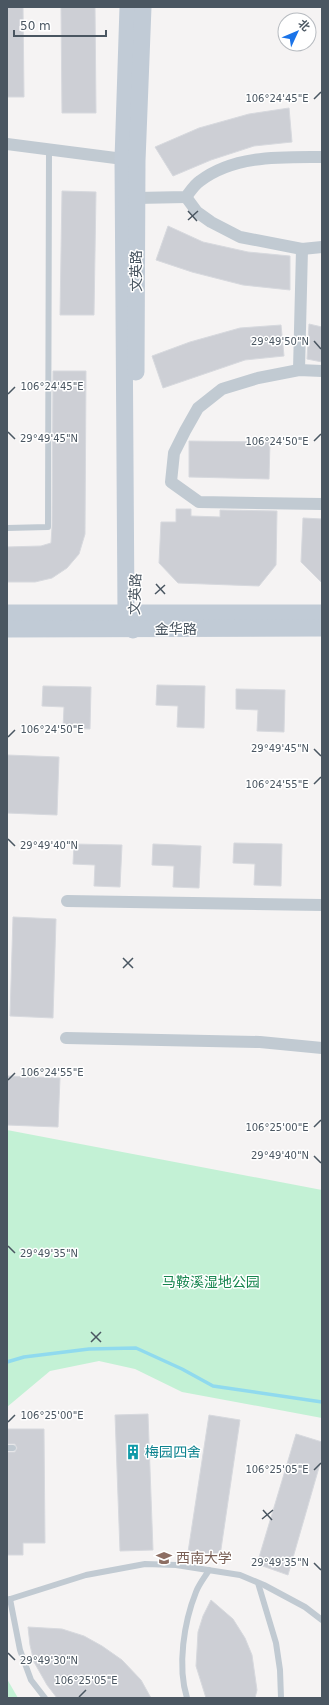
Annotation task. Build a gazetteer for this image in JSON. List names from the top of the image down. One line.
{"streets":{"main road":["文英路","金华路"]},"crossings":[["文英路","金华路"]],"parks":["马鞍溪湿地公园"],"places":{"building":["梅园四舍"],"school or university":["西南大学"]},"scale_bar":"50 m","north":"top right","coordinates":["106°24'45\"E","29°49'50\"N","29°49'45\"N","106°24'50\"E","106°24'55\"E","29°49'40\"N","106°25'00\"E","29°49'35\"N","106°25'05\"E","29°49'30\"N"]}
